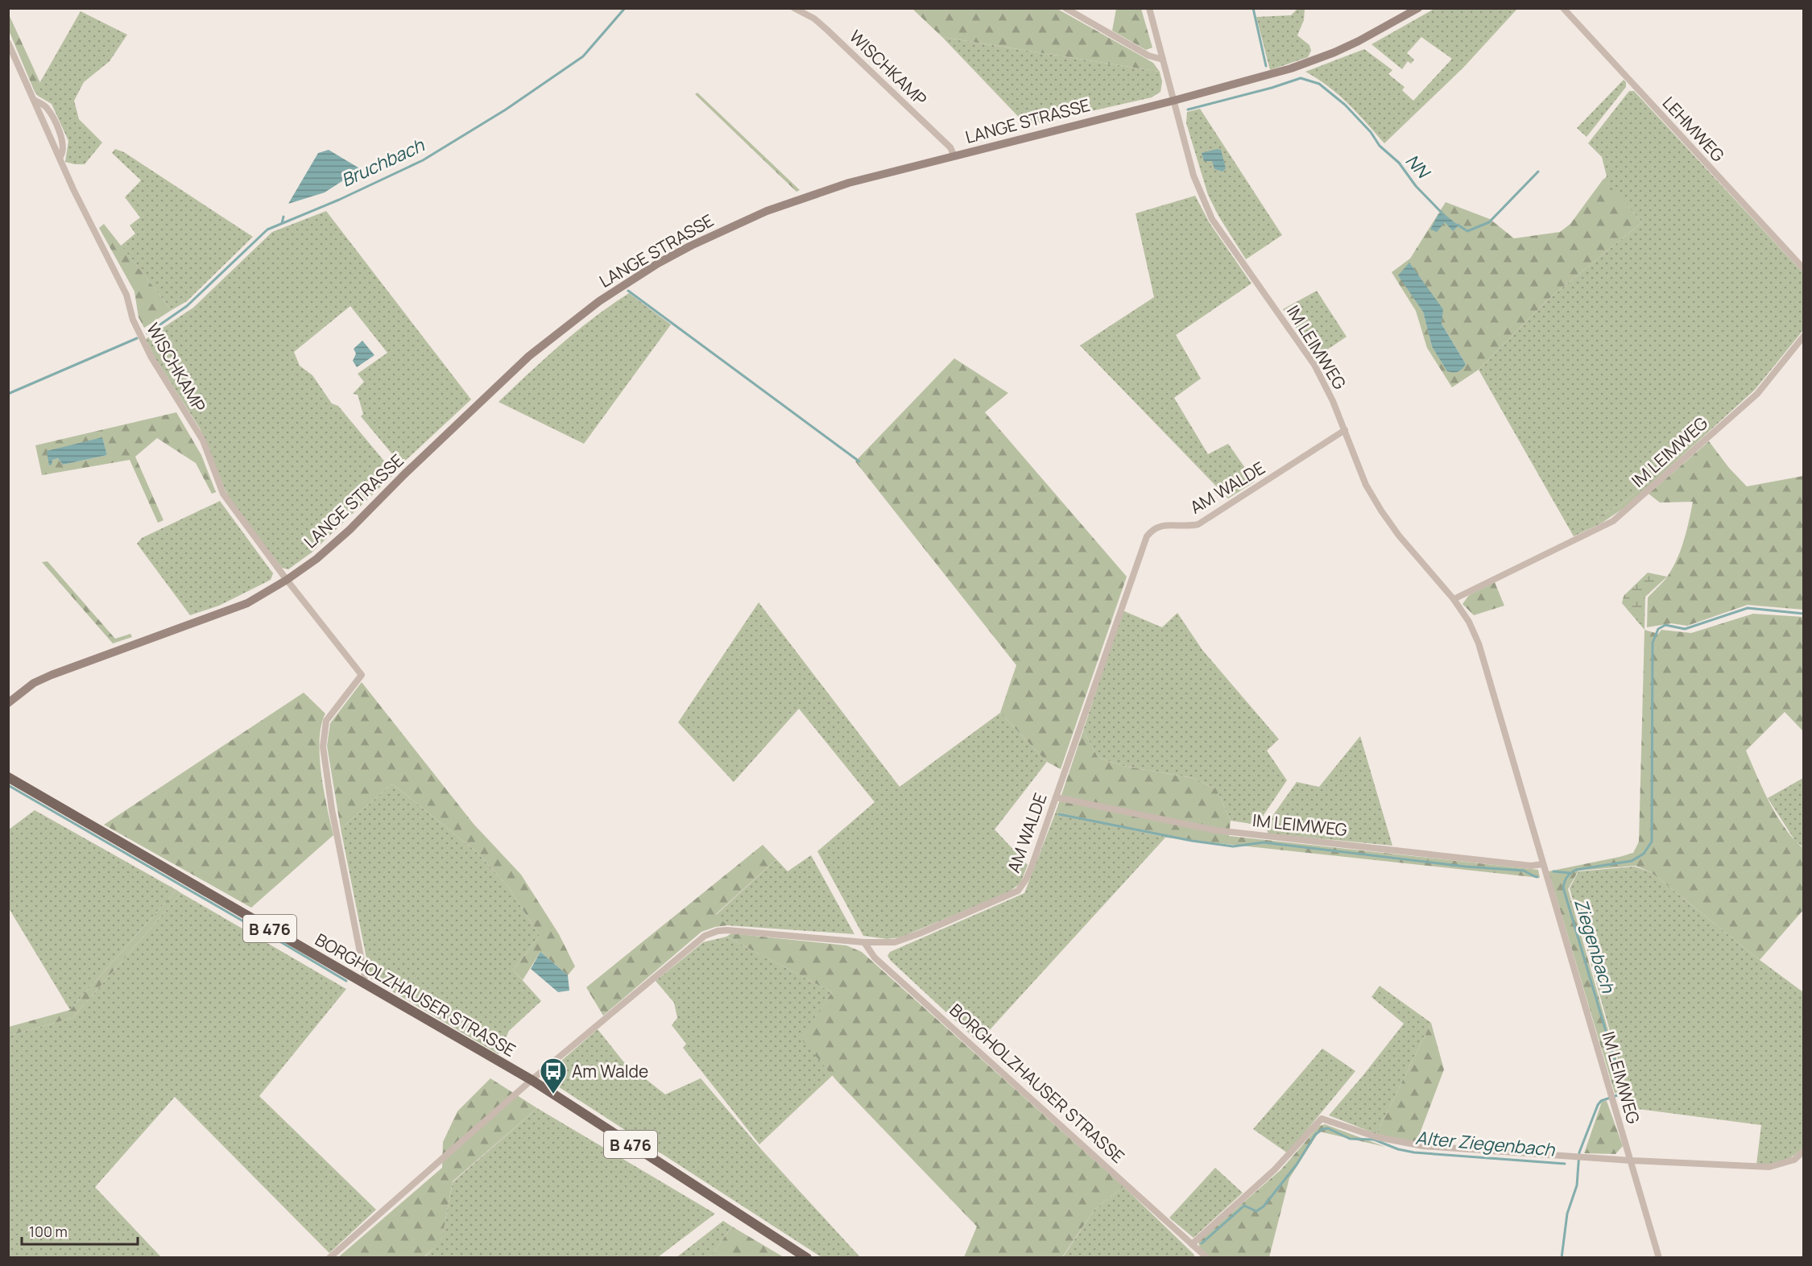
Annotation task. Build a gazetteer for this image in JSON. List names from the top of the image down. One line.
{"streets":{"main road":["B 476","BORGHOLZHAUSER STRASSE"],"street":["WISCHKAMP","LANGE STRASSE","LEHMWEG","IM LEIMWEG","AM WALDE"]},"crossings":[["WISCHKAMP","LANGE STRASSE"],["WISCHKAMP","BORGHOLZHAUSER STRASSE"],["LANGE STRASSE","IM LEIMWEG"],["IM LEIMWEG","AM WALDE"],["AM WALDE","BORGHOLZHAUSER STRASSE"]],"water":["Bruchbach","NN","Ziegenbach","Alter Ziegenbach"],"places":{"bus stop":["Am Walde"]},"scale_bar":"100 m"}
